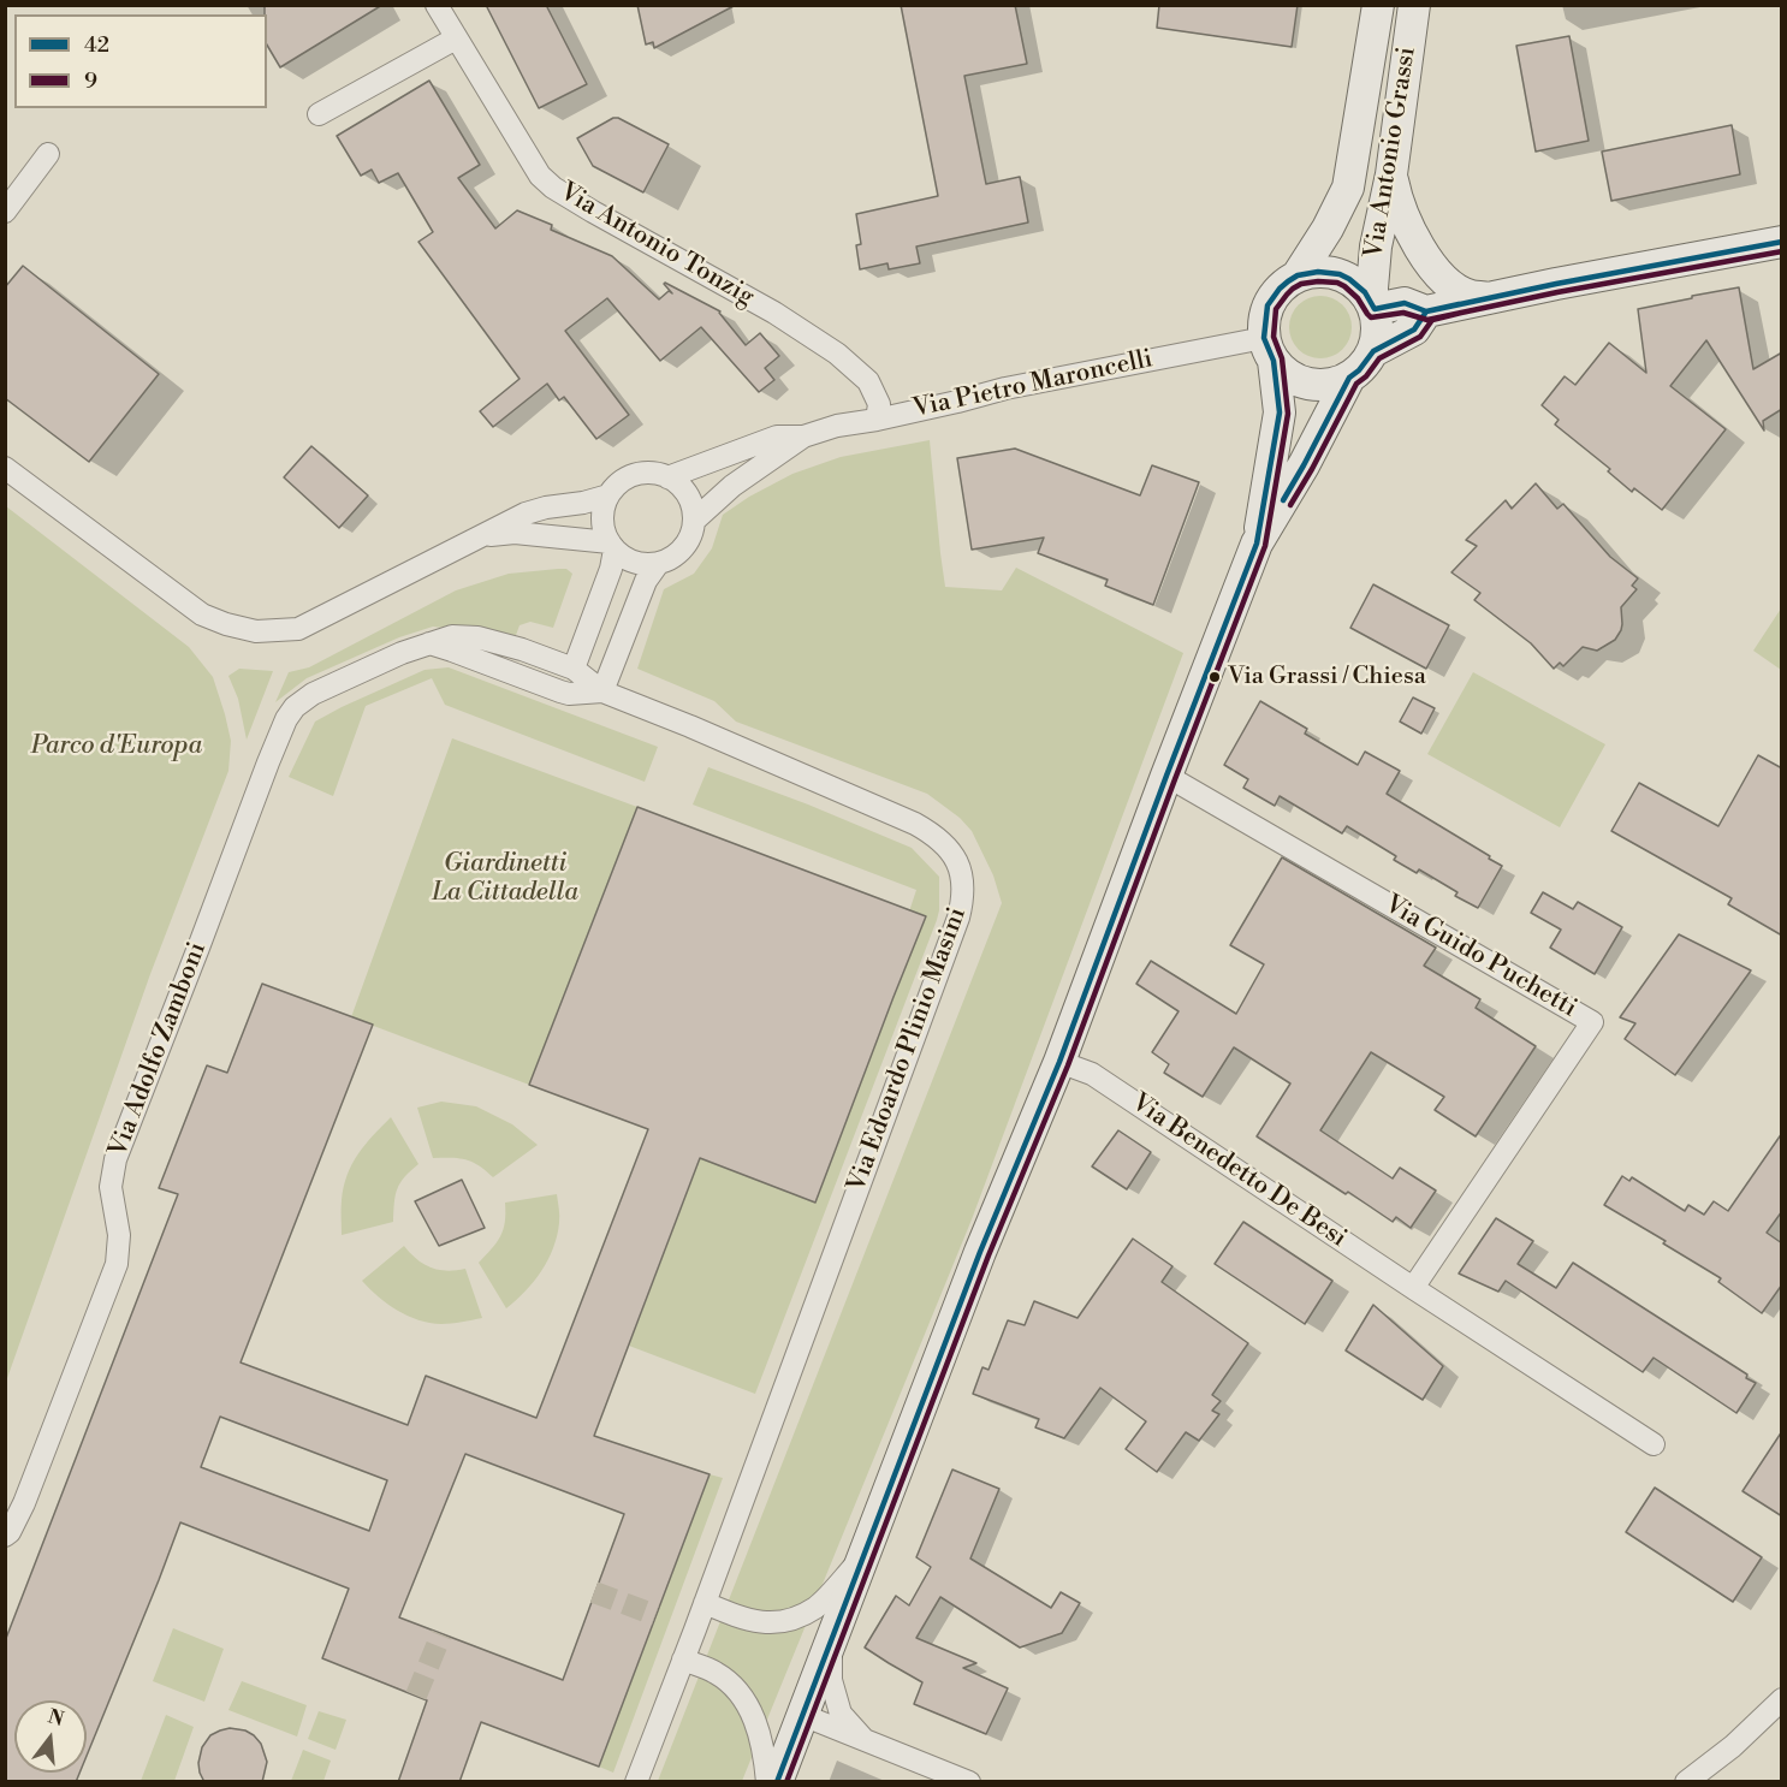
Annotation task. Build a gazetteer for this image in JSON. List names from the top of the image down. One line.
{"streets":{"street":["Via Antonio Grassi","Via Antonio Tonzig","Via Pietro Maroncelli","Via Guido Puchetti","Via Adolfo Zamboni","Via Edoardo Plinio Masini","Via Benedetto De Besi"]},"crossings":[["Via Antonio Grassi","Via Pietro Maroncelli"],["Via Antonio Tonzig","Via Pietro Maroncelli"],["Via Guido Puchetti","Via Benedetto De Besi"],["Via Adolfo Zamboni","Via Edoardo Plinio Masini"]],"parks":["Parco d'Europa","Giardinetti La Cittadella"],"places":["Via Grassi / Chiesa"],"lines":["transit line 42","transit line 9"],"legend":["42","9"],"north":"top"}
